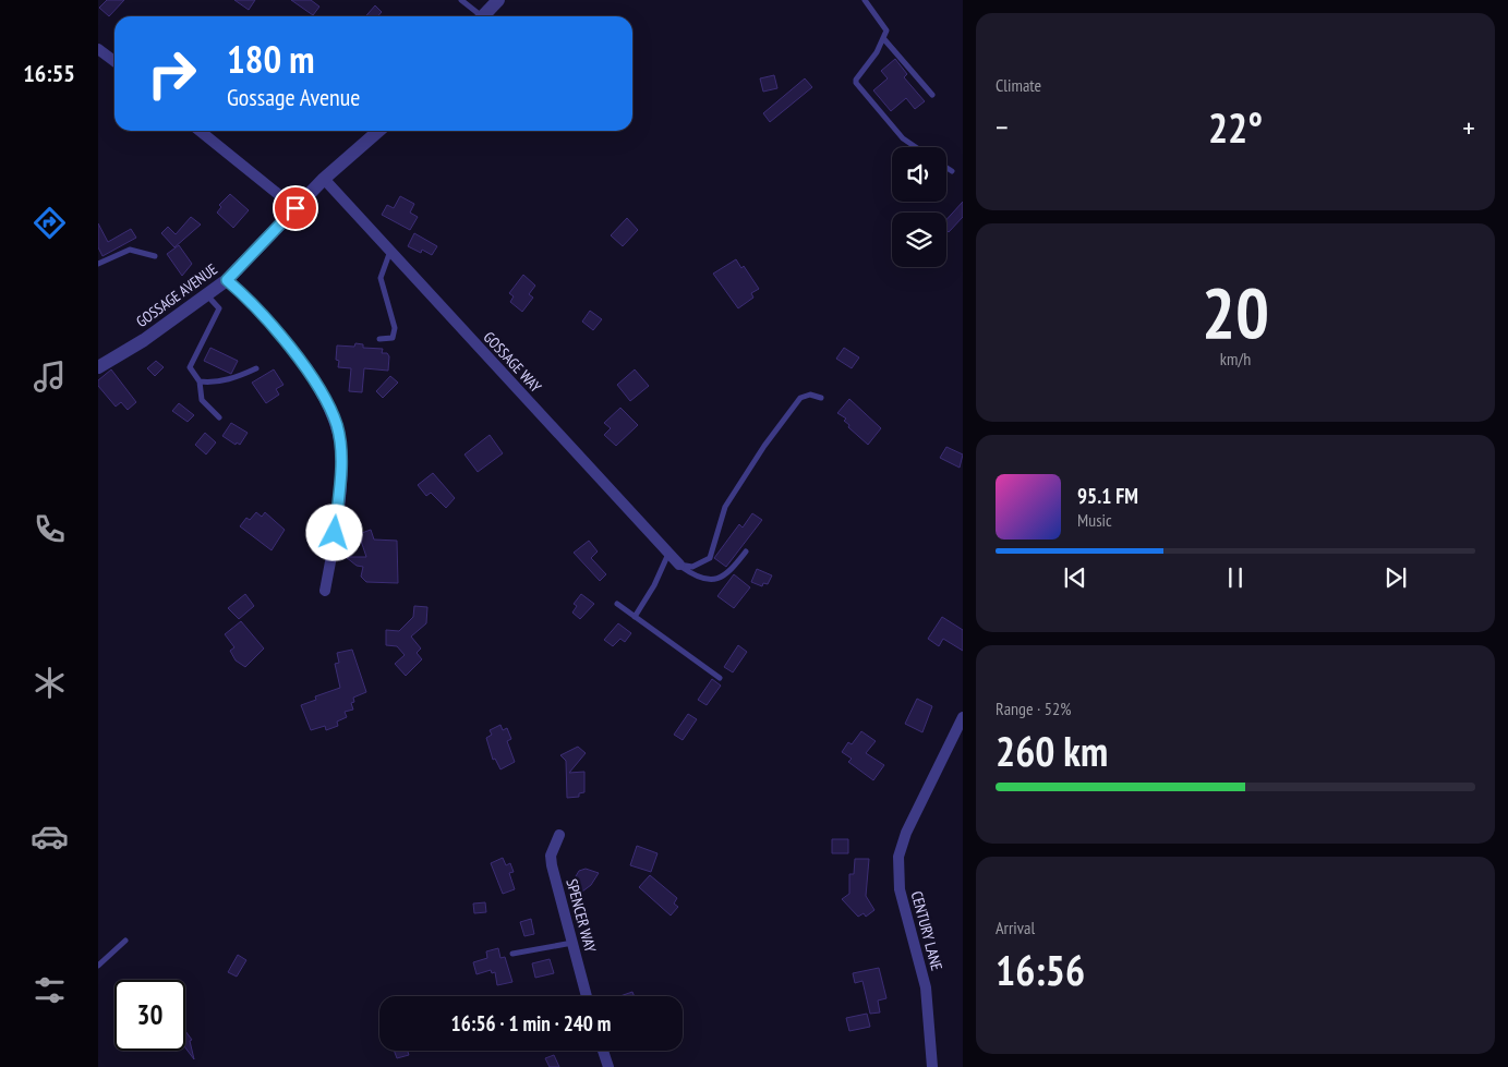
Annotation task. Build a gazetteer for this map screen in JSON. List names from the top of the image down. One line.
{"streets":{"street":["GOSSAGE AVENUE","GOSSAGE WAY","SPENCER WAY","CENTURY LANE"]},"crossings":[["GOSSAGE AVENUE","GOSSAGE WAY"]],"page":{"tabs":"16:55","tile":["Climate",["20","km/h"],["Range · 52%","260 km"],["Arrival","16:56"]],"turn":["180 m","Gossage Avenue"],"heat":["−","22°","+"],"song":["95.1 FM","Music"],"limit":"30","trip":"16:56 · 1 min · 240 m"}}
